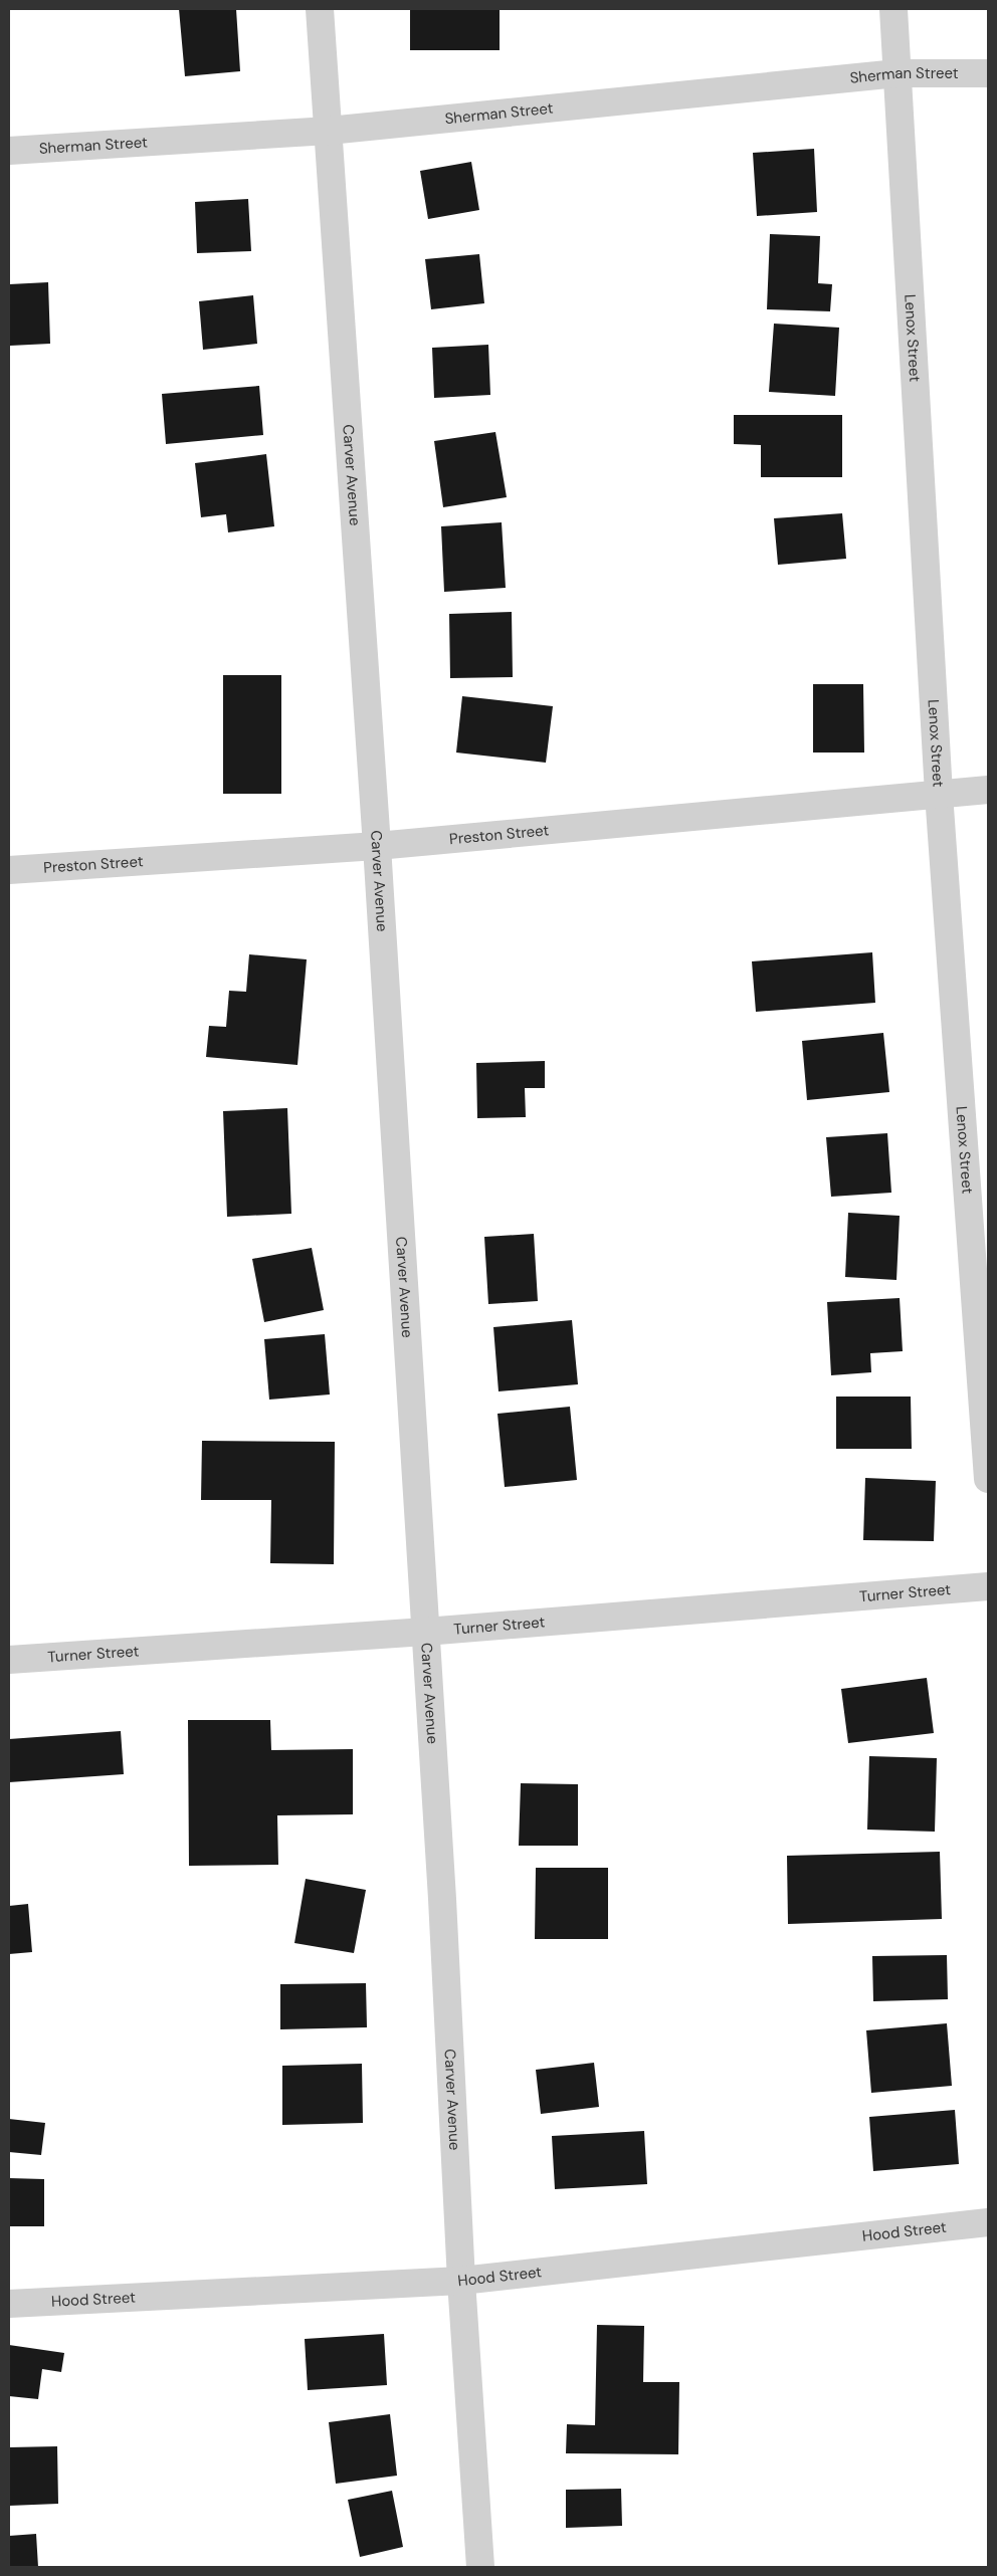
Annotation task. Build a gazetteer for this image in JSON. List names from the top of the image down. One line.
{"streets":{"street":["Sherman Street","Lenox Street","Carver Avenue","Preston Street","Turner Street","Hood Street"]},"crossings":[["Sherman Street","Lenox Street"],["Sherman Street","Carver Avenue"],["Lenox Street","Preston Street"],["Carver Avenue","Preston Street"],["Carver Avenue","Turner Street"],["Carver Avenue","Hood Street"]]}
